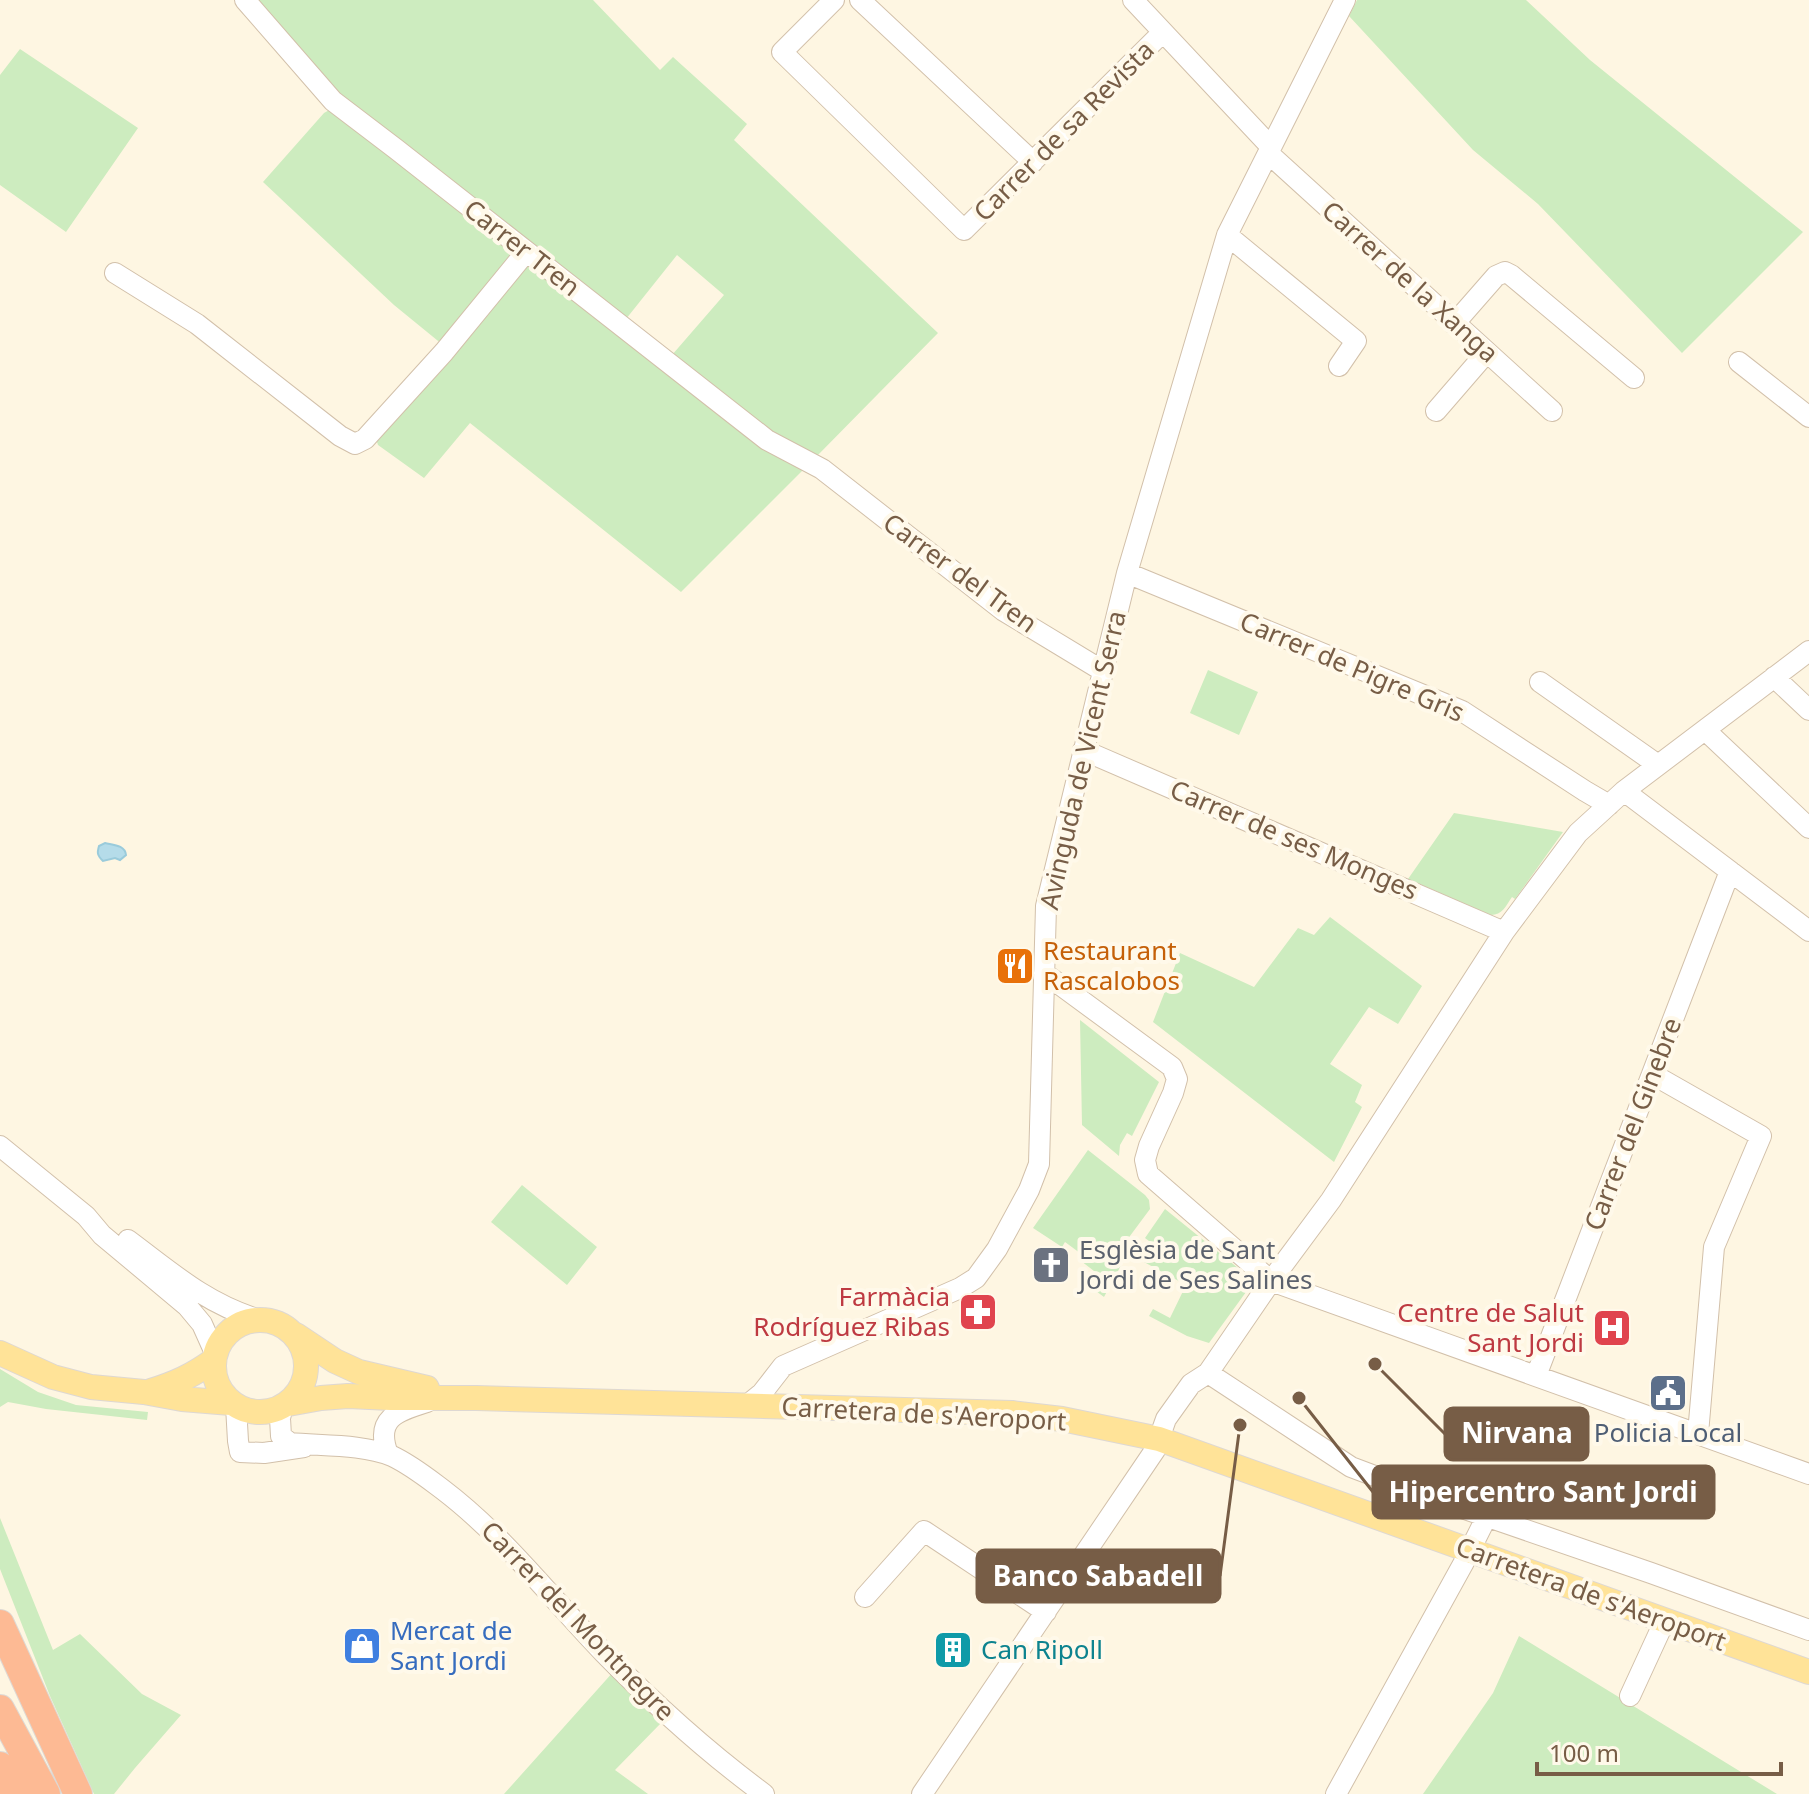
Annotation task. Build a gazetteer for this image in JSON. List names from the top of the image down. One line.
{"streets":{"main road":["Carretera de s'Aeroport"],"street":["Carrer de sa Revista","Carrer Tren","Carrer de la Xanga","Carrer del Tren","Carrer de Pigre Gris","Avinguda de Vicent Serra","Carrer de ses Monges","Carrer del Ginebre","Carrer del Montnegre"]},"crossings":[["Carrer de sa Revista","Carrer de la Xanga"],["Carrer Tren","Carrer del Tren"],["Carrer de la Xanga","Avinguda de Vicent Serra"],["Carrer del Tren","Avinguda de Vicent Serra"],["Carrer de Pigre Gris","Avinguda de Vicent Serra"],["Carrer de Pigre Gris","Carrer del Ginebre"],["Avinguda de Vicent Serra","Carrer de ses Monges"],["Avinguda de Vicent Serra","Carretera de s'Aeroport"]],"places":{"restaurant":["Restaurant Rascalobos"],"church":["Esglèsia de Sant Jordi de Ses Salines"],"pharmacy":["Farmàcia Rodríguez Ribas"],"hospital":["Centre de Salut Sant Jordi"],"other":["Nirvana","Hipercentro Sant Jordi","Banco Sabadell"],"public building":["Policia Local"],"shop":["Mercat de Sant Jordi"],"building":["Can Ripoll"]},"scale_bar":"100 m"}
